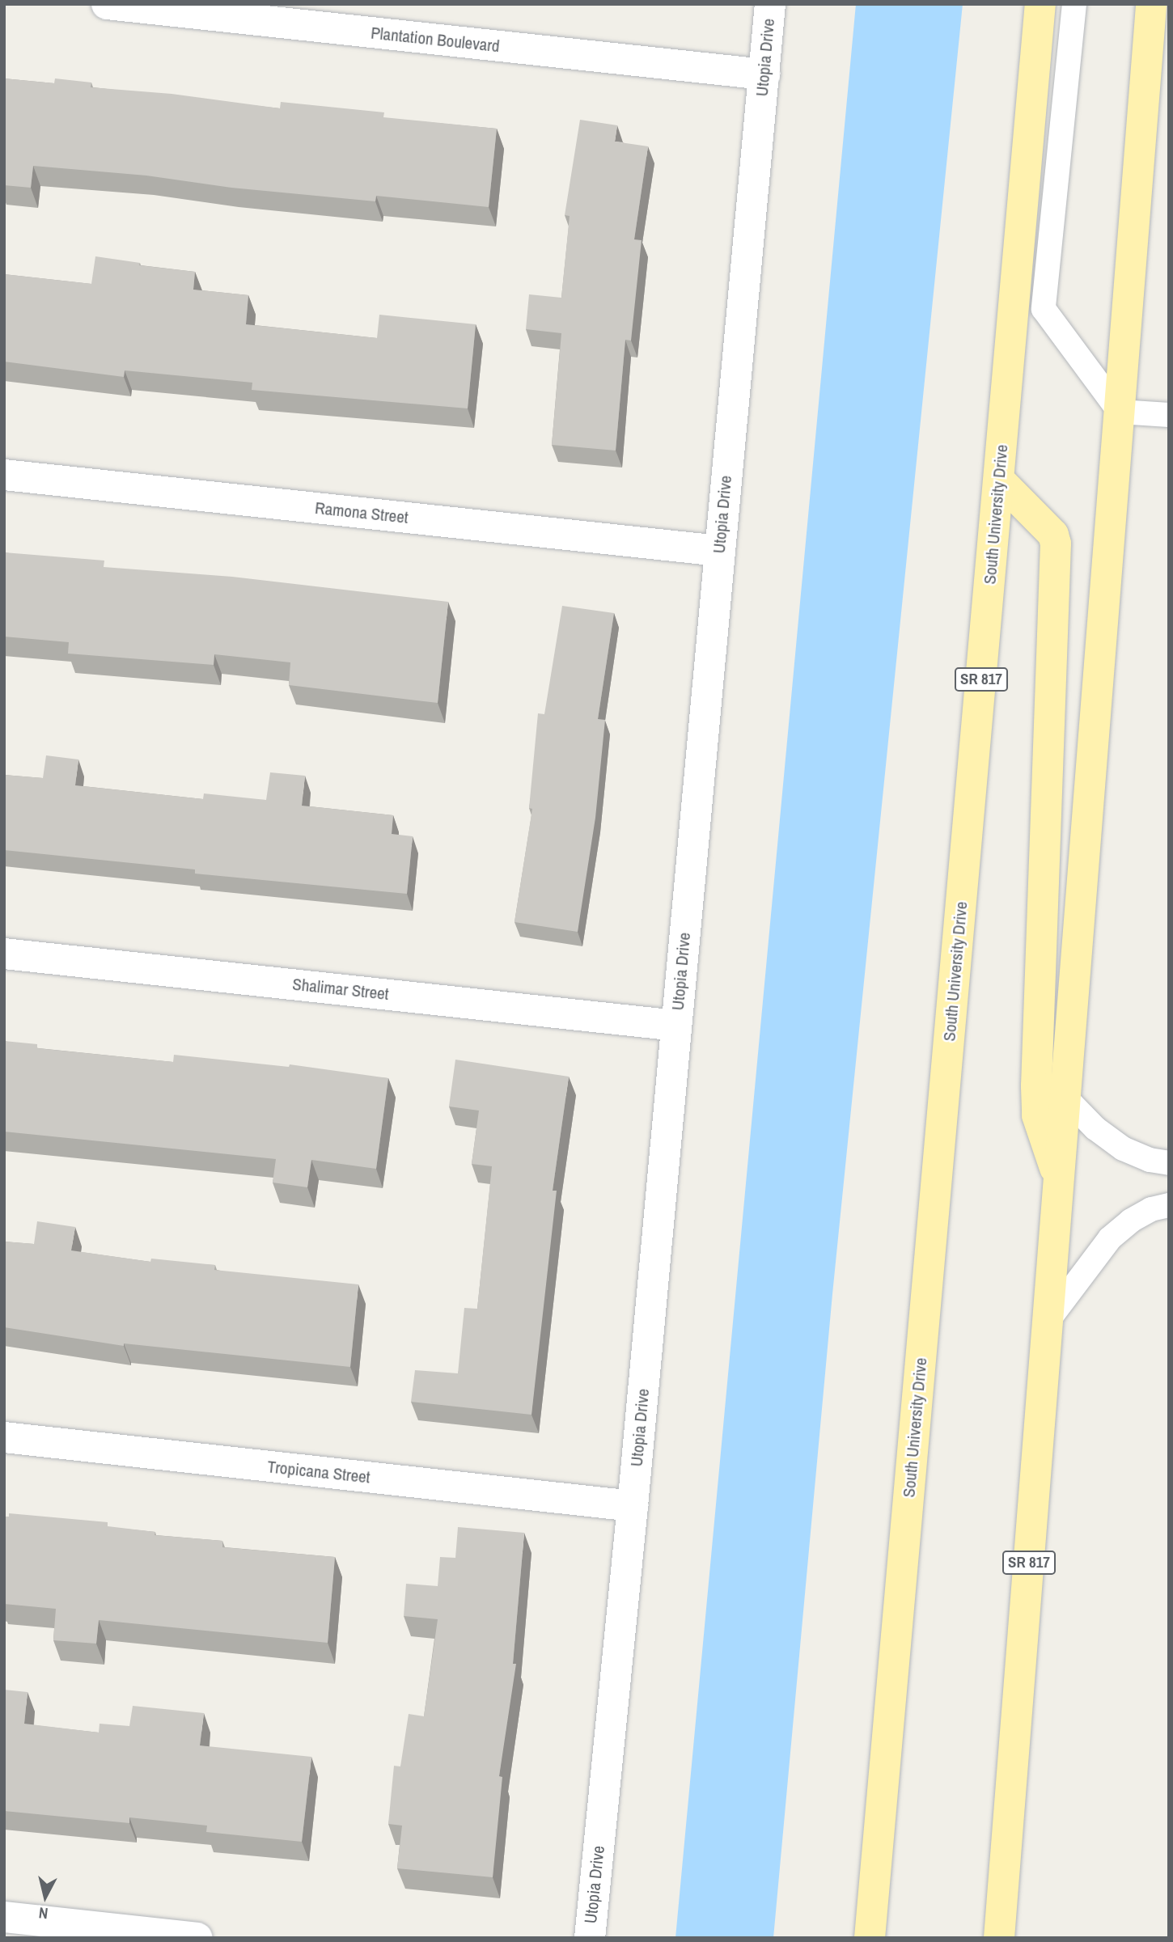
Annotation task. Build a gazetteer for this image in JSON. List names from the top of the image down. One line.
{"streets":{"main road":["South University Drive","SR 817"],"street":["Plantation Boulevard","Utopia Drive","Ramona Street","Shalimar Street","Tropicana Street"]},"crossings":[["Plantation Boulevard","Utopia Drive"],["Utopia Drive","Ramona Street"],["Utopia Drive","Shalimar Street"],["Utopia Drive","Tropicana Street"]],"north":"bottom"}
